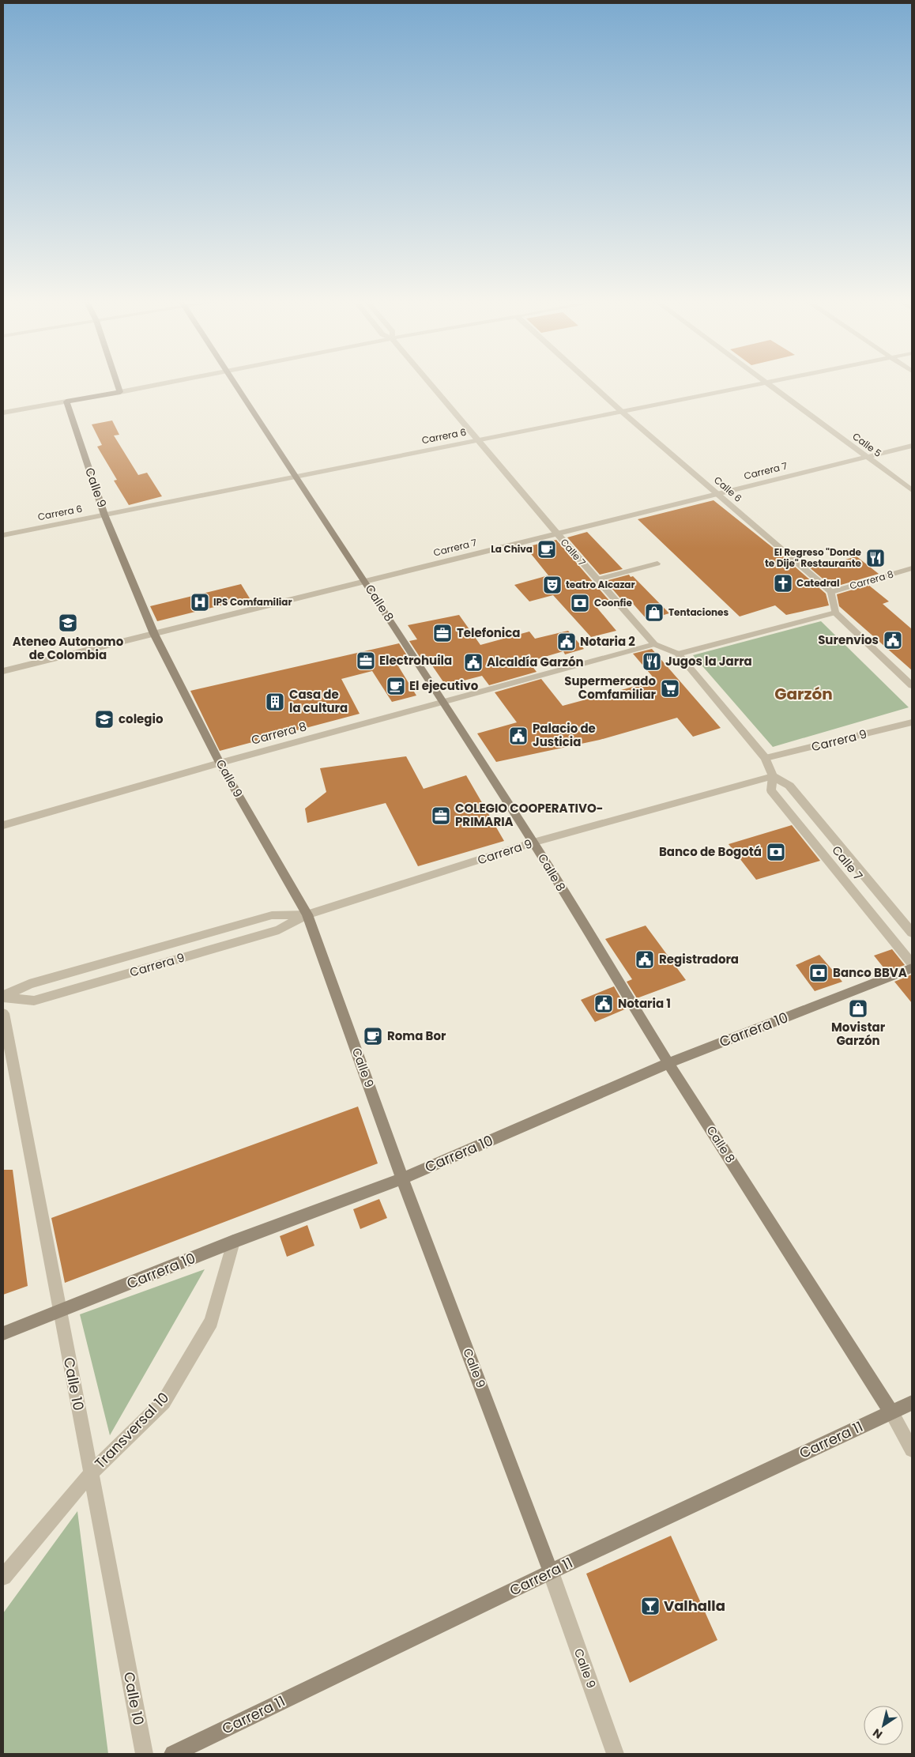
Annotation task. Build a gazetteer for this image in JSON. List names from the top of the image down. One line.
{"streets":{"main road":["Calle 9","Calle 8","Carrera 10","Carrera 11"],"street":["Carrera 6","Calle 5","Carrera 7","Calle 6","Calle 7","Carrera 8","Carrera 9","Calle 10","Transversal 10"]},"crossings":[["Carrera 6","Calle 9"],["Carrera 6","Calle 6"],["Carrera 6","Calle 7"],["Carrera 6","Calle 8"],["Calle 5","Carrera 7"],["Carrera 7","Calle 9"],["Carrera 7","Calle 6"],["Carrera 7","Calle 7"],["Carrera 7","Calle 8"],["Calle 9","Carrera 8"],["Calle 9","Carrera 9"],["Calle 9","Carrera 10"],["Calle 9","Carrera 11"],["Calle 6","Carrera 8"],["Calle 7","Carrera 8"],["Calle 7","Carrera 9"],["Carrera 8","Calle 8"],["Calle 8","Carrera 9"],["Calle 8","Carrera 10"],["Calle 8","Carrera 11"],["Carrera 10","Calle 10"],["Carrera 10","Transversal 10"],["Calle 10","Transversal 10"]],"districts":["Garzón"],"places":{"cafe":["La Chiva","El ejecutivo","Roma Bor"],"restaurant":["El Regreso \"Donde te Dije\" Restaurante","Jugos la Jarra"],"church":["Catedral"],"theatre":["teatro Alcazar"],"hospital":["IPS Comfamiliar"],"bank":["Coonfie","Banco de Bogotá","Banco BBVA"],"shop":["Tentaciones","Movistar Garzón"],"school or university":["Ateneo Autonomo de Colombia","colegio"],"office":["Telefonica","Electrohuila","COLEGIO COOPERATIVO- PRIMARIA"],"public building":["Surenvios","Notaria 2","Alcaldía Garzón","Palacio de Justicia","Registradora","Notaria 1"],"supermarket":["Supermercado Comfamiliar"],"building":["Casa de la cultura"],"bar":["Valhalla"]},"north":"bottom left"}
